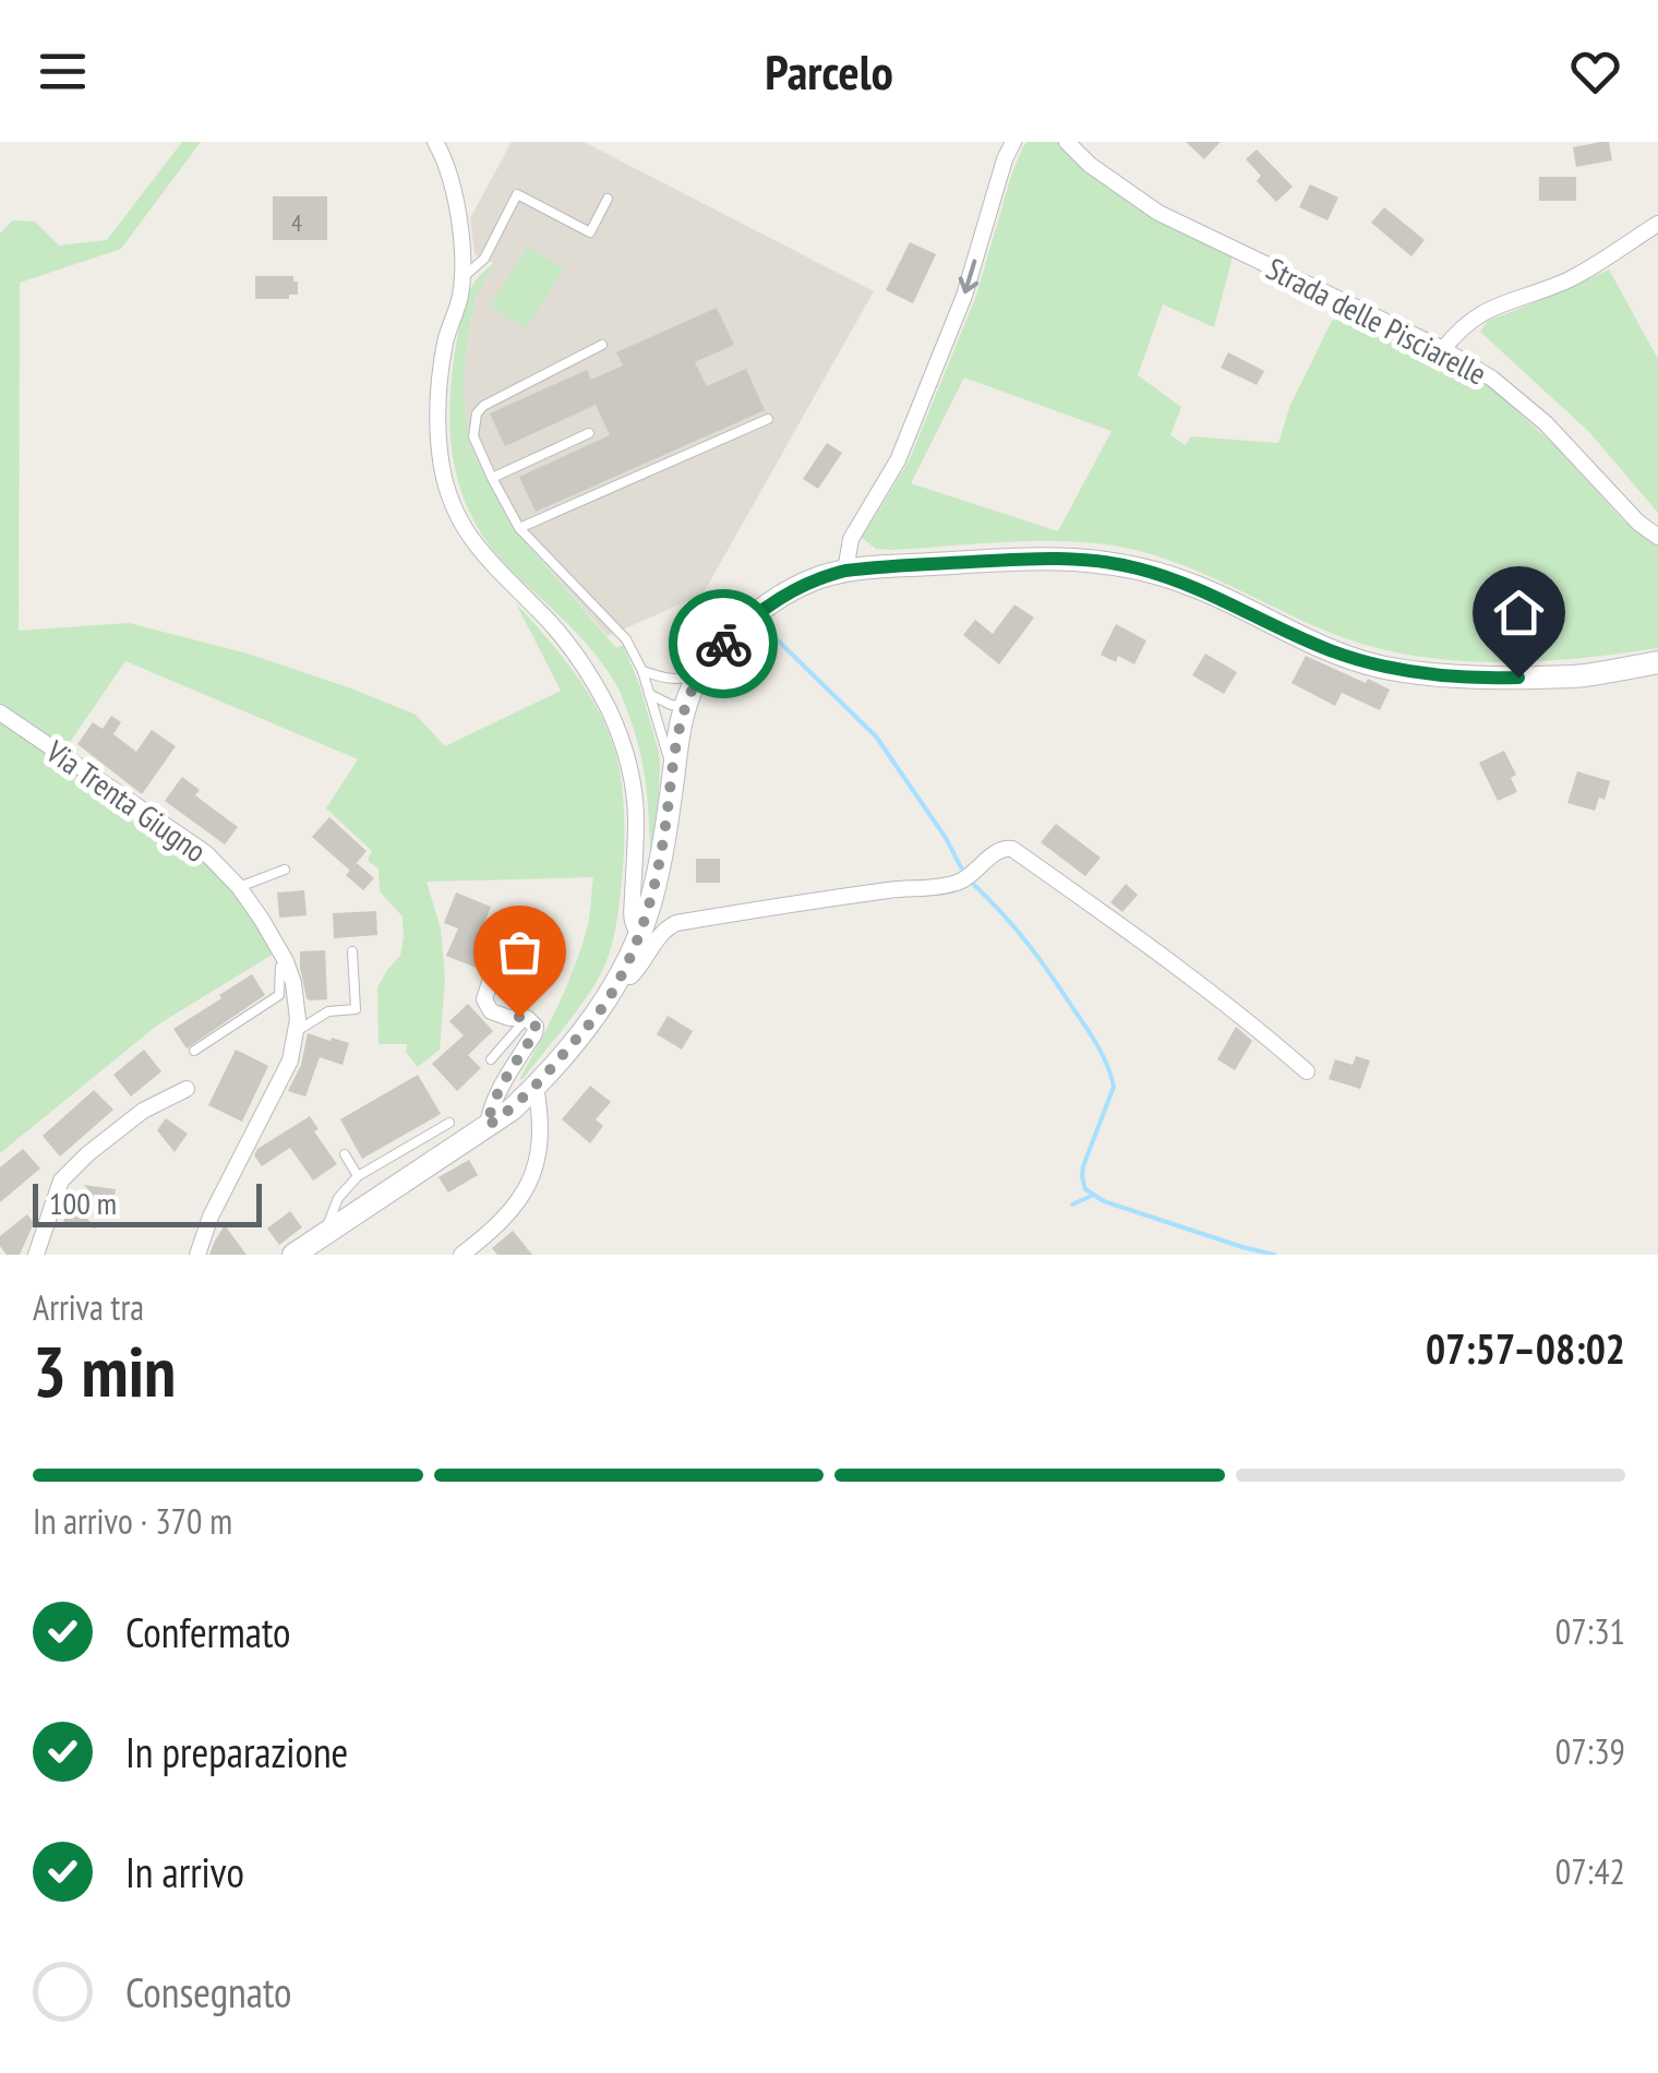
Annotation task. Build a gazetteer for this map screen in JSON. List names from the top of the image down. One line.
{"streets":{"street":["Strada delle Pisciarelle","Via Trenta Giugno"]},"house_numbers":["4"],"scale_bar":"100 m","page":{"header":"Parcelo","scale":"100 m","heading":["3 min","Arriva tra","07:57–08:02"],"bar":"In arrivo · 370 m","list":[["Confermato","07:31"],["In preparazione","07:39"],["In arrivo","07:42"],"Consegnato"]}}
